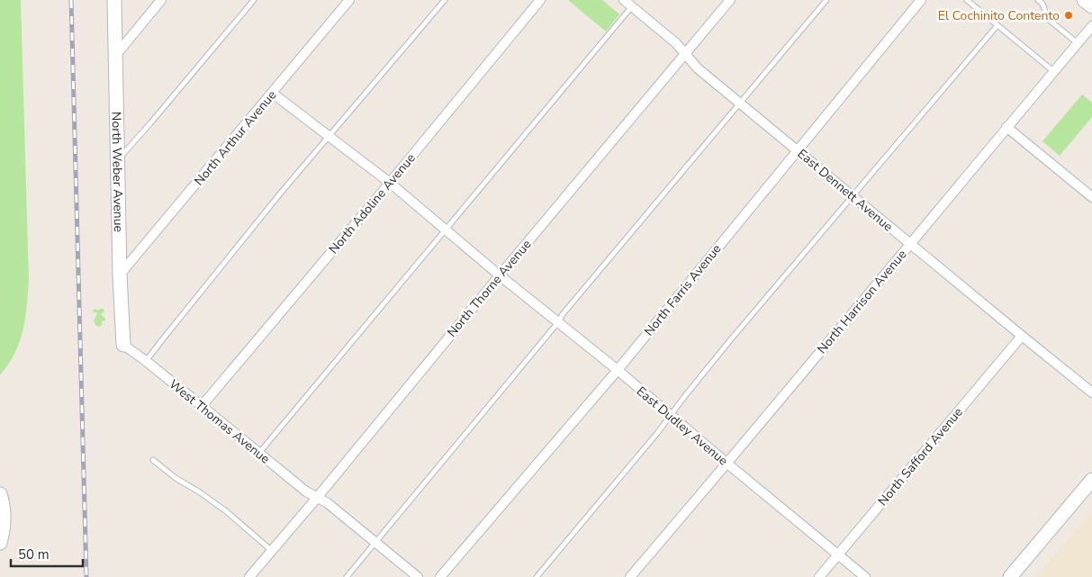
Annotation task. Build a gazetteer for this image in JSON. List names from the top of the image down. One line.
{"streets":{"street":["North Arthur Avenue","North Weber Avenue","East Dennett Avenue","North Adoline Avenue","North Thorne Avenue","North Farris Avenue","North Harrison Avenue","West Thomas Avenue","East Dudley Avenue","North Safford Avenue"]},"crossings":[["North Arthur Avenue","North Weber Avenue"],["North Arthur Avenue","East Dudley Avenue"],["North Weber Avenue","West Thomas Avenue"],["East Dennett Avenue","North Thorne Avenue"],["East Dennett Avenue","North Farris Avenue"],["East Dennett Avenue","North Harrison Avenue"],["East Dennett Avenue","North Safford Avenue"],["North Adoline Avenue","West Thomas Avenue"],["North Adoline Avenue","East Dudley Avenue"],["North Thorne Avenue","West Thomas Avenue"],["North Thorne Avenue","East Dudley Avenue"],["North Farris Avenue","East Dudley Avenue"],["North Harrison Avenue","East Dudley Avenue"],["East Dudley Avenue","North Safford Avenue"]],"places":["El Cochinito Contento"],"scale_bar":"50 m"}
